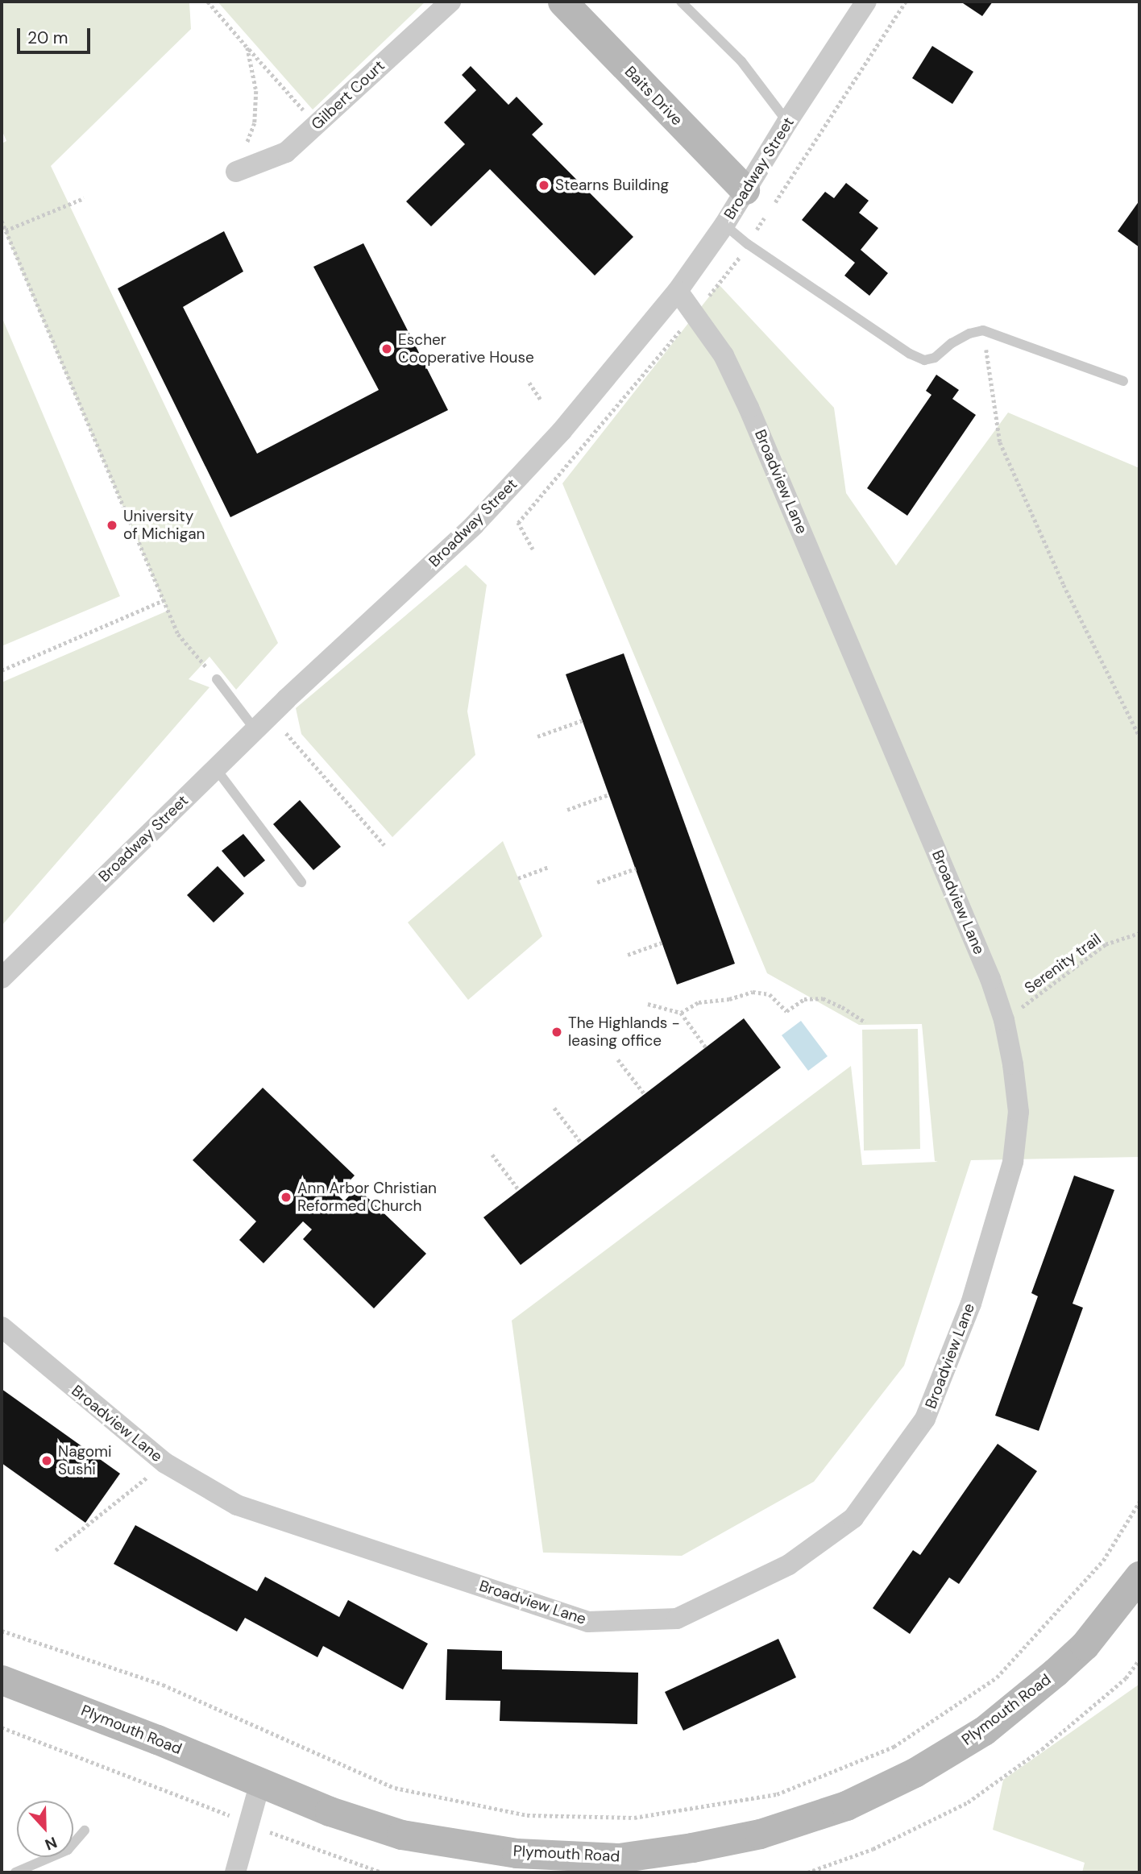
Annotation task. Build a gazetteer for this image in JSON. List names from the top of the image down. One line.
{"streets":{"main road":["Baits Drive","Plymouth Road"],"street":["Gilbert Court","Broadway Street","Broadview Lane"],"path":["Serenity trail"]},"crossings":[["Baits Drive","Broadway Street"],["Broadway Street","Broadview Lane"],["Broadview Lane","Serenity trail"]],"places":["Stearns Building","Escher Cooperative House","University of Michigan","The Highlands - leasing office","Ann Arbor Christian Reformed Church","Nagomi Sushi"],"scale_bar":"20 m","north":"bottom"}
